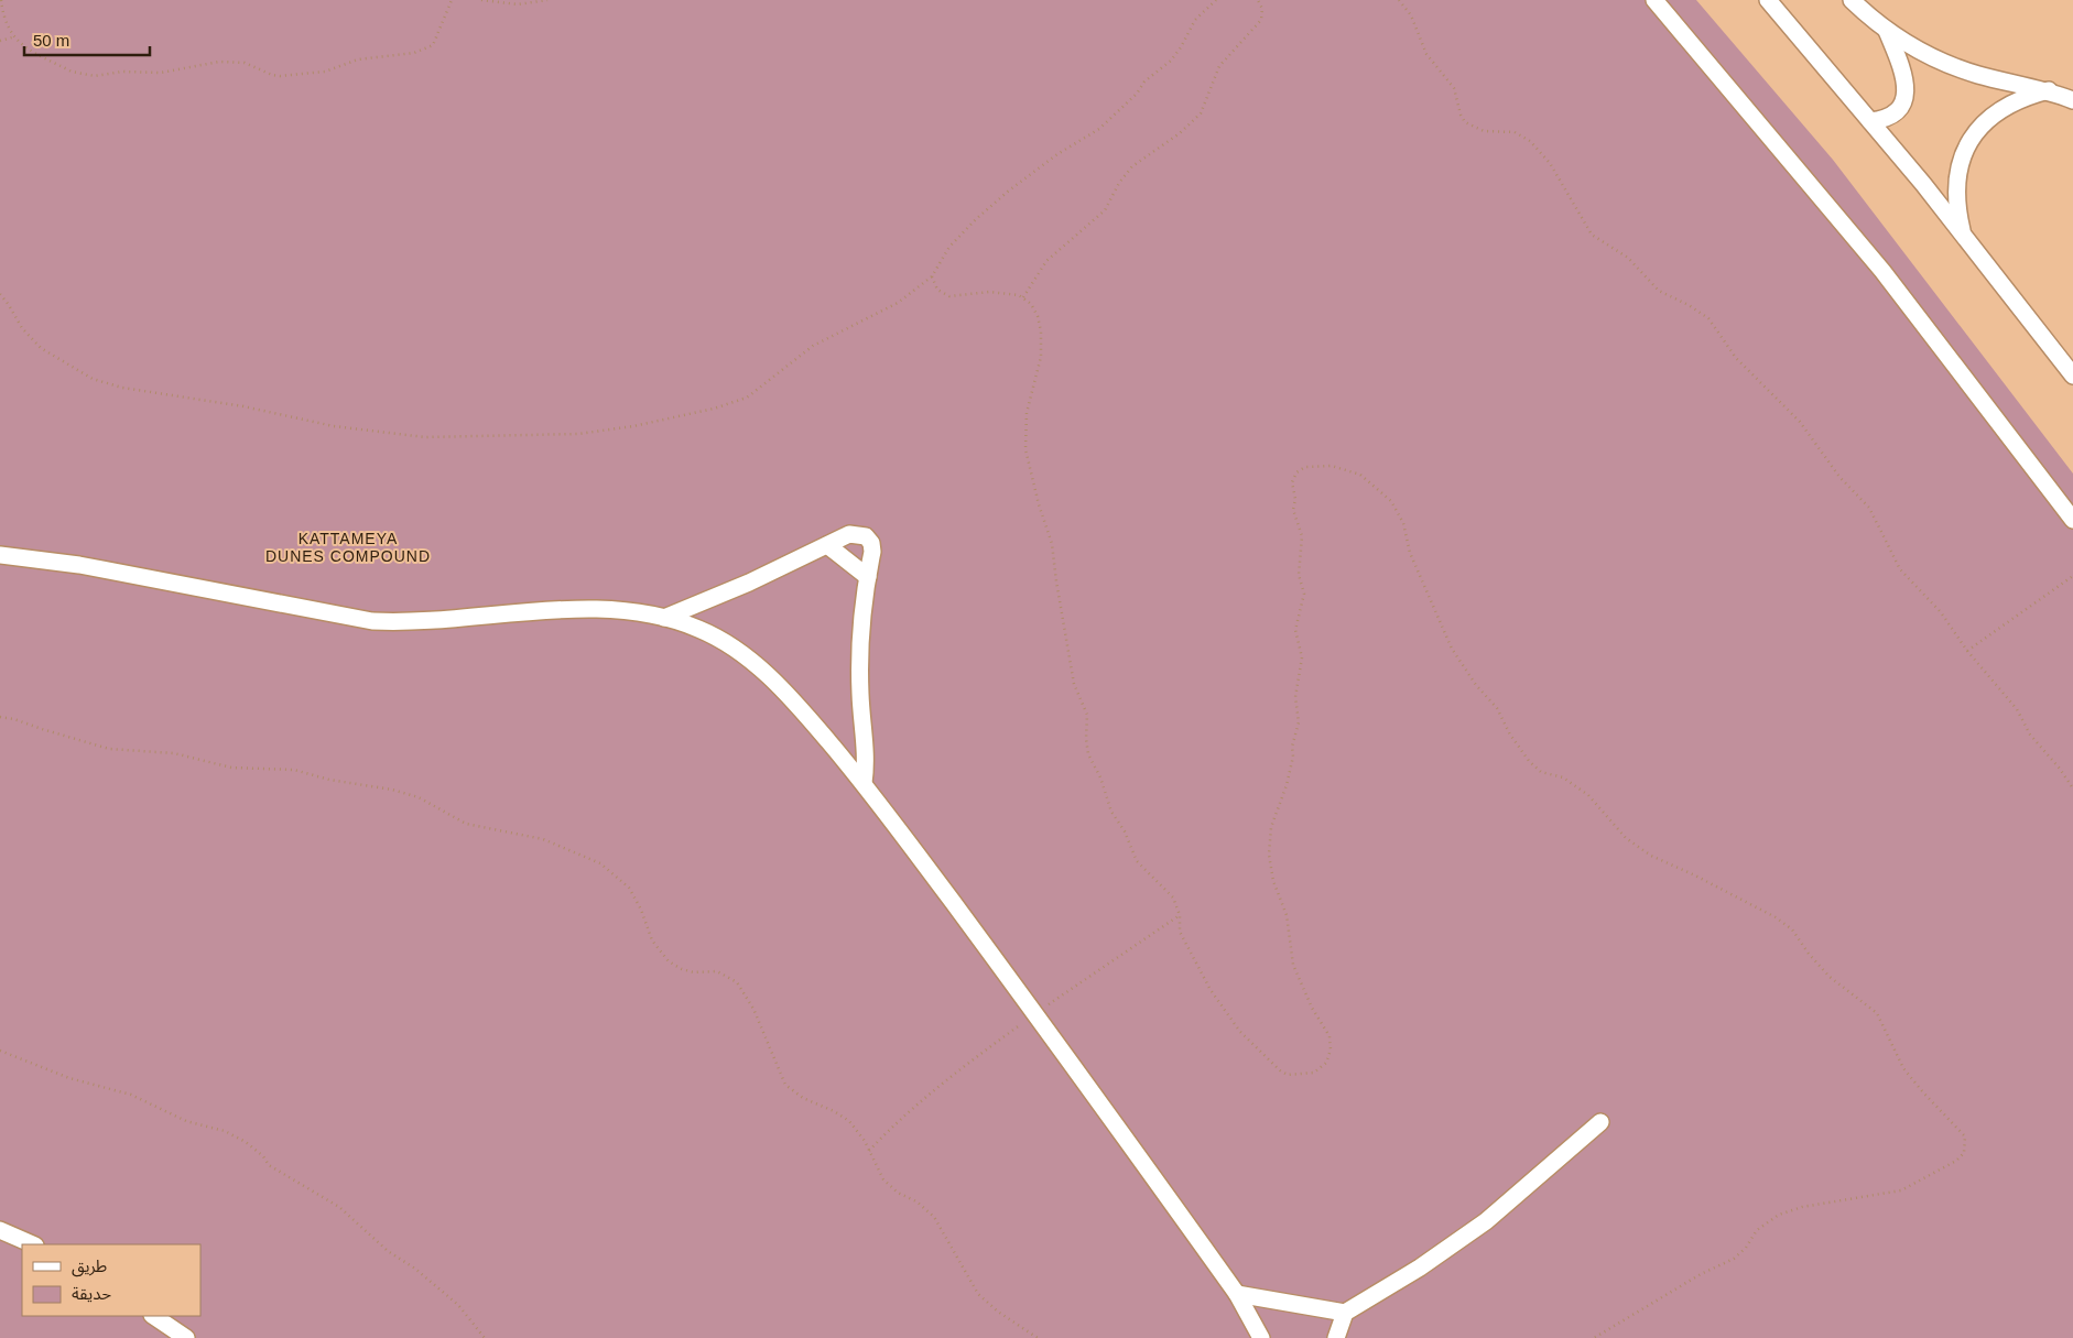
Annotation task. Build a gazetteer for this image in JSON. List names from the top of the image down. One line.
{"districts":["KATTAMEYA DUNES COMPOUND"],"legend":["طريق","حديقة"],"scale_bar":"50 m"}
